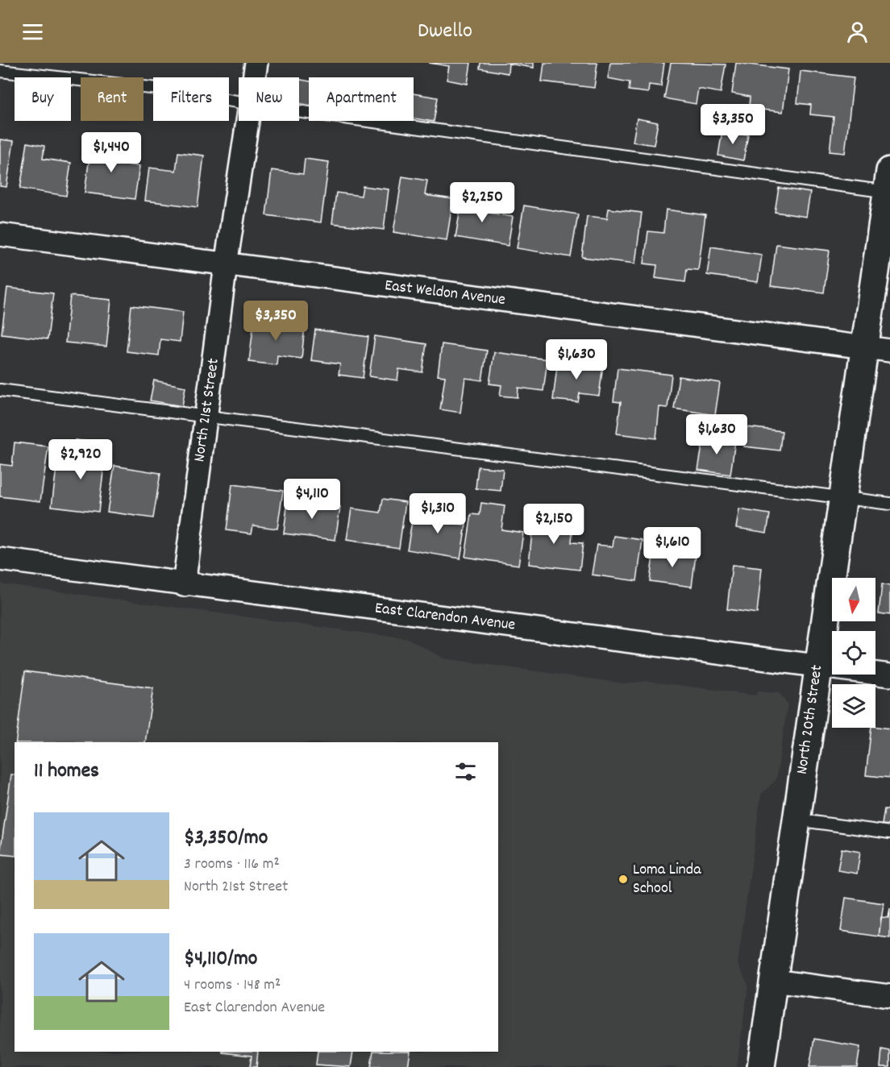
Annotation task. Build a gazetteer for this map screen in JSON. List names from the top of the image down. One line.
{"streets":{"street":["East Weldon Avenue","North 21st Street","East Clarendon Avenue","North 20th Street"]},"crossings":[["East Weldon Avenue","North 21st Street"],["East Weldon Avenue","North 20th Street"],["North 21st Street","East Clarendon Avenue"],["East Clarendon Avenue","North 20th Street"]],"places":["Loma Linda School"],"north":"bottom","page":{"header":"Dwello","chip":["Buy","Rent","Filters","New","Apartment"],"price":["$3,350","$1,440","$2,250","$3,350","$1,630","$1,630","$2,920","$4,110","$1,310","$2,150","$1,610"],"heading":"11 homes","list":[{"name":"$3,350/mo","note":"3 rooms · 116 m² · North 21st Street"},{"name":"$4,110/mo","note":"4 rooms · 148 m² · East Clarendon Avenue"}]}}
